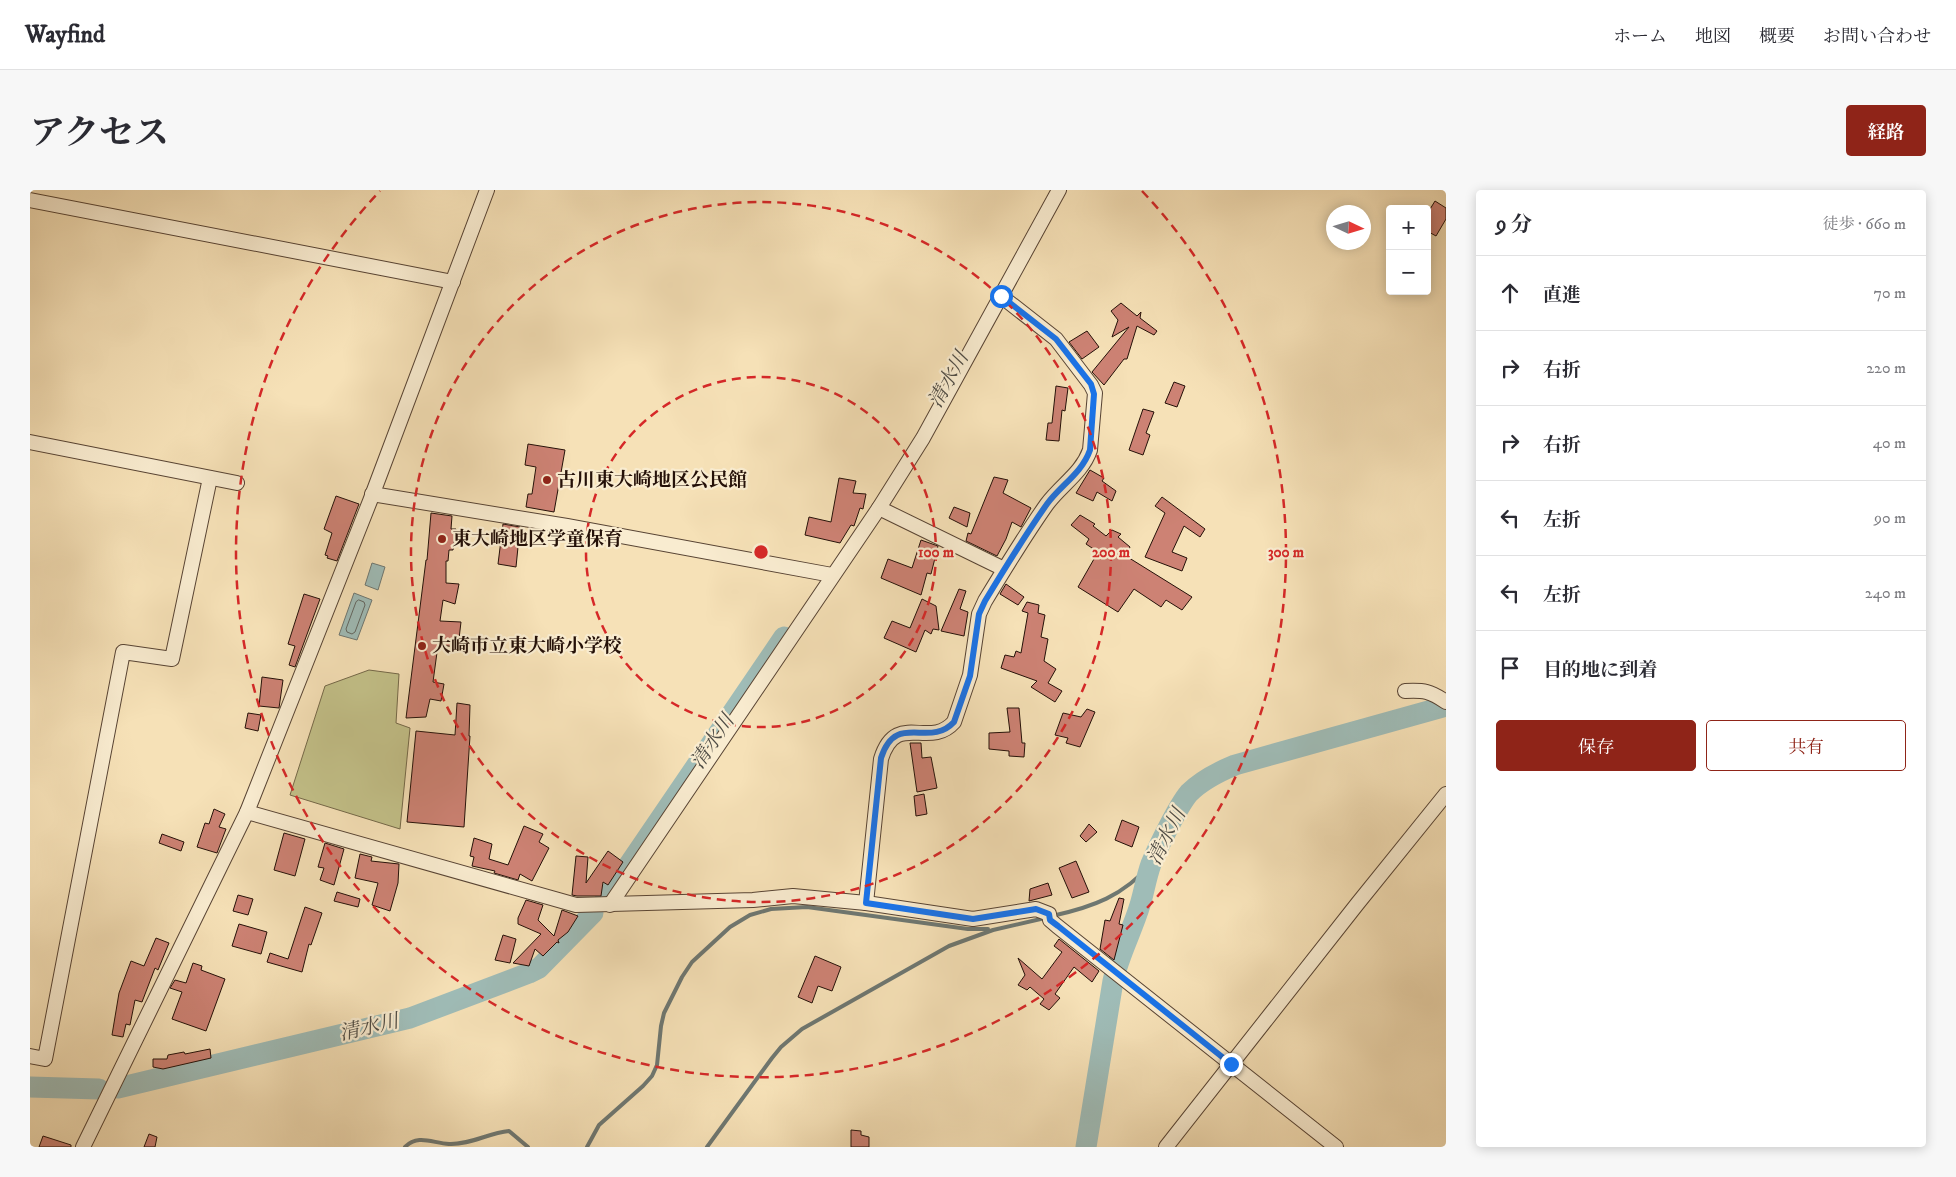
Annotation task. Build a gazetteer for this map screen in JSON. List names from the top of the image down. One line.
{"water":["清水川"],"places":["古川東大崎地区公民館","東大崎地区学童保育","大崎市立東大崎小学校"],"north":"right","page":{"header":"Wayfind","nav":["ホーム","地図","概要","お問い合わせ"],"title":"アクセス","buttons":["経路",["保存","共有"]],"heading":["9 分","徒歩 · 660 m"],"map_buttons":["+","−"],"list":[["直進","70 m"],["右折","220 m"],["右折","40 m"],["左折","90 m"],["左折","240 m"],"目的地に到着"]},"rings":["100 m","200 m","300 m"]}
